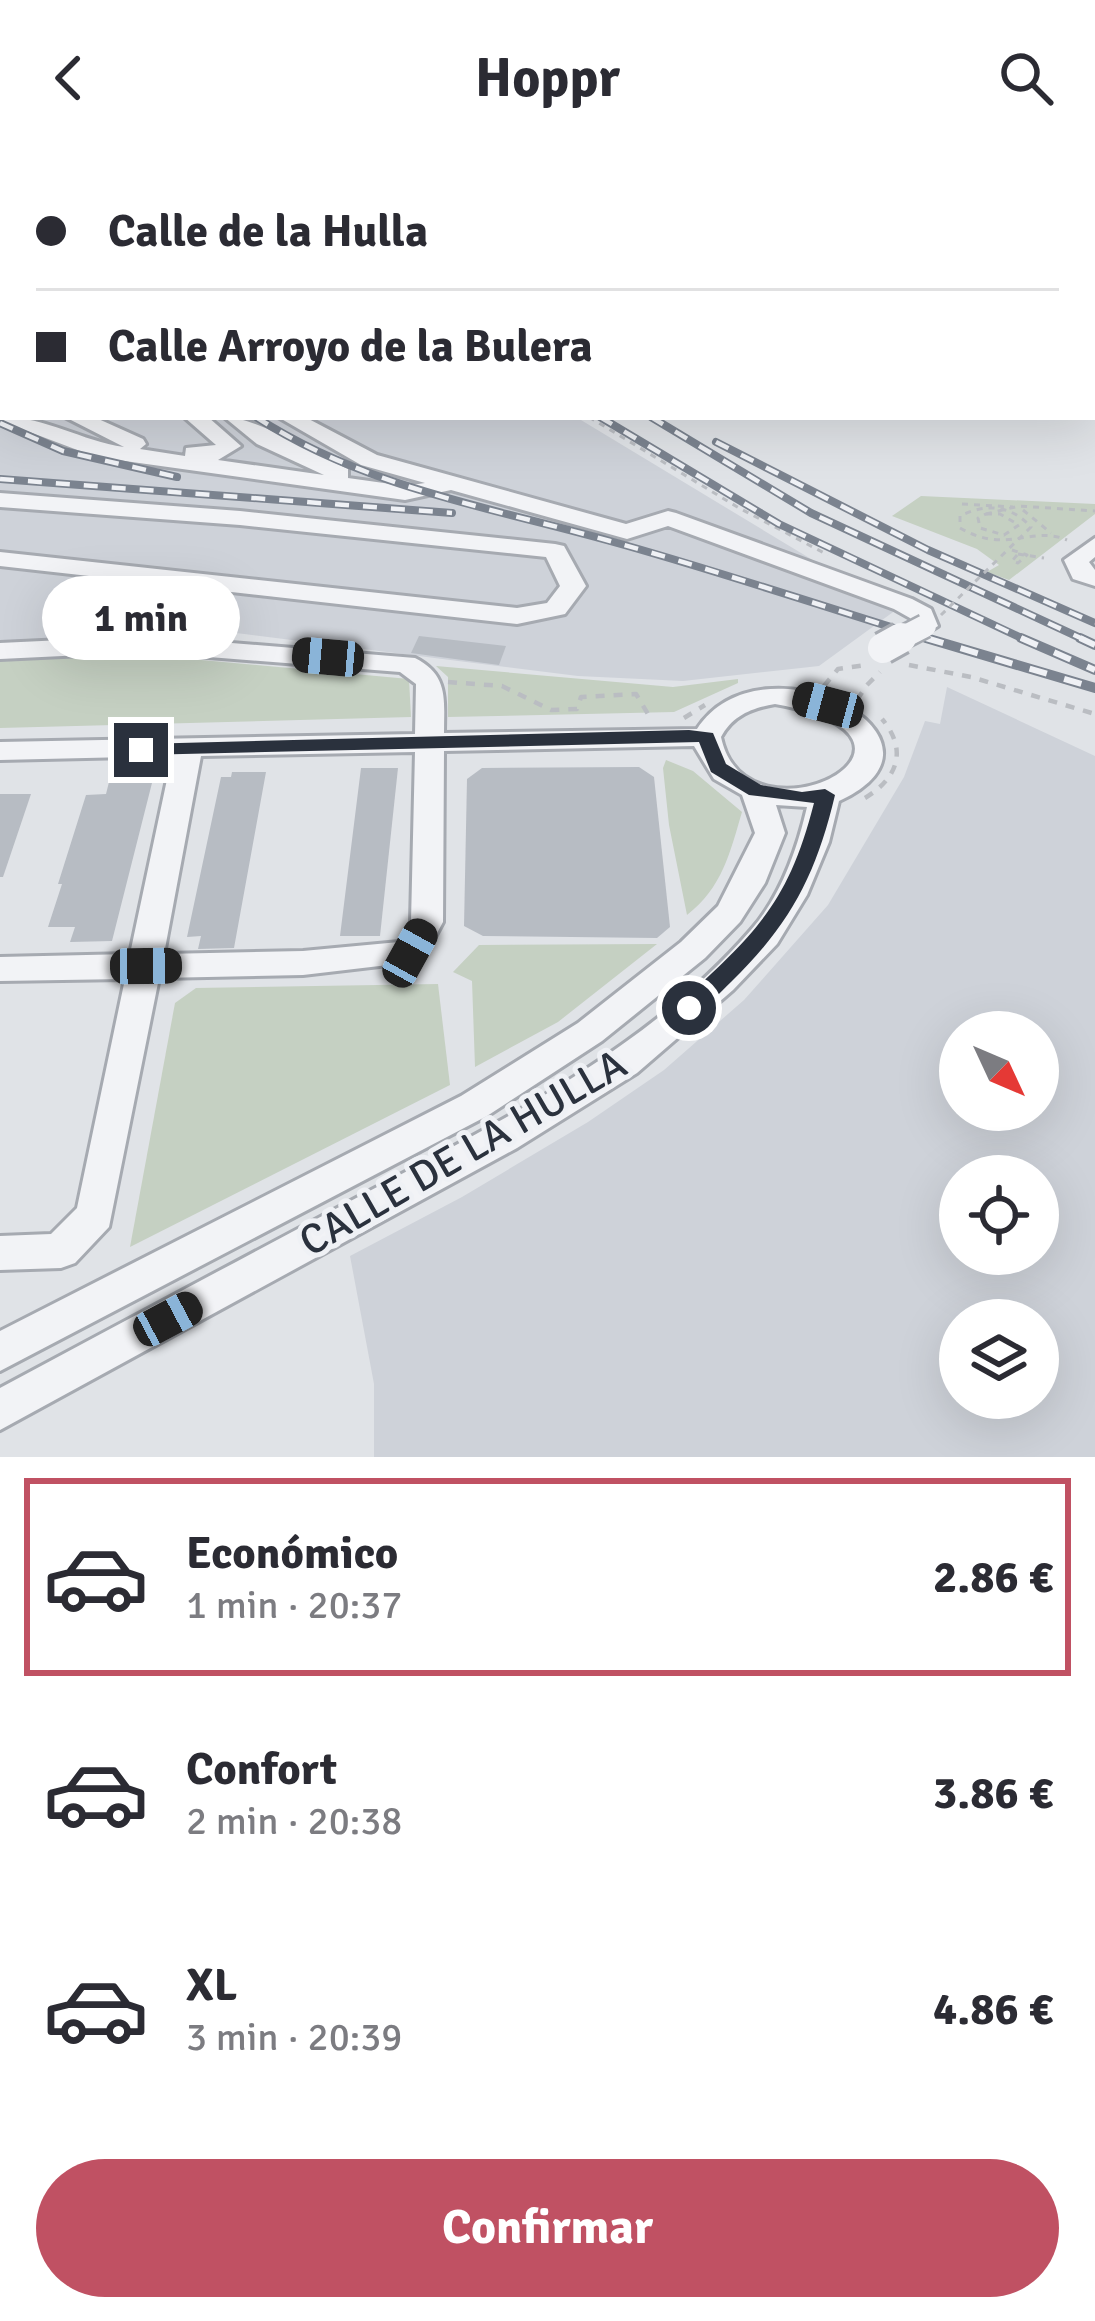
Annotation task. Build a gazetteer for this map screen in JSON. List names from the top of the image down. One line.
{"streets":{"street":["CALLE DE LA HULLA"]},"north":"bottom right","page":{"header":"Hoppr","banner":["Calle de la Hulla","Calle Arroyo de la Bulera"],"bubble":"1 min","list":[{"name":"Económico","note":"1 min · 20:37","value":"2.86 €"},{"name":"Confort","note":"2 min · 20:38","value":"3.86 €"},{"name":"XL","note":"3 min · 20:39","value":"4.86 €"}],"buttons":"Confirmar"}}
